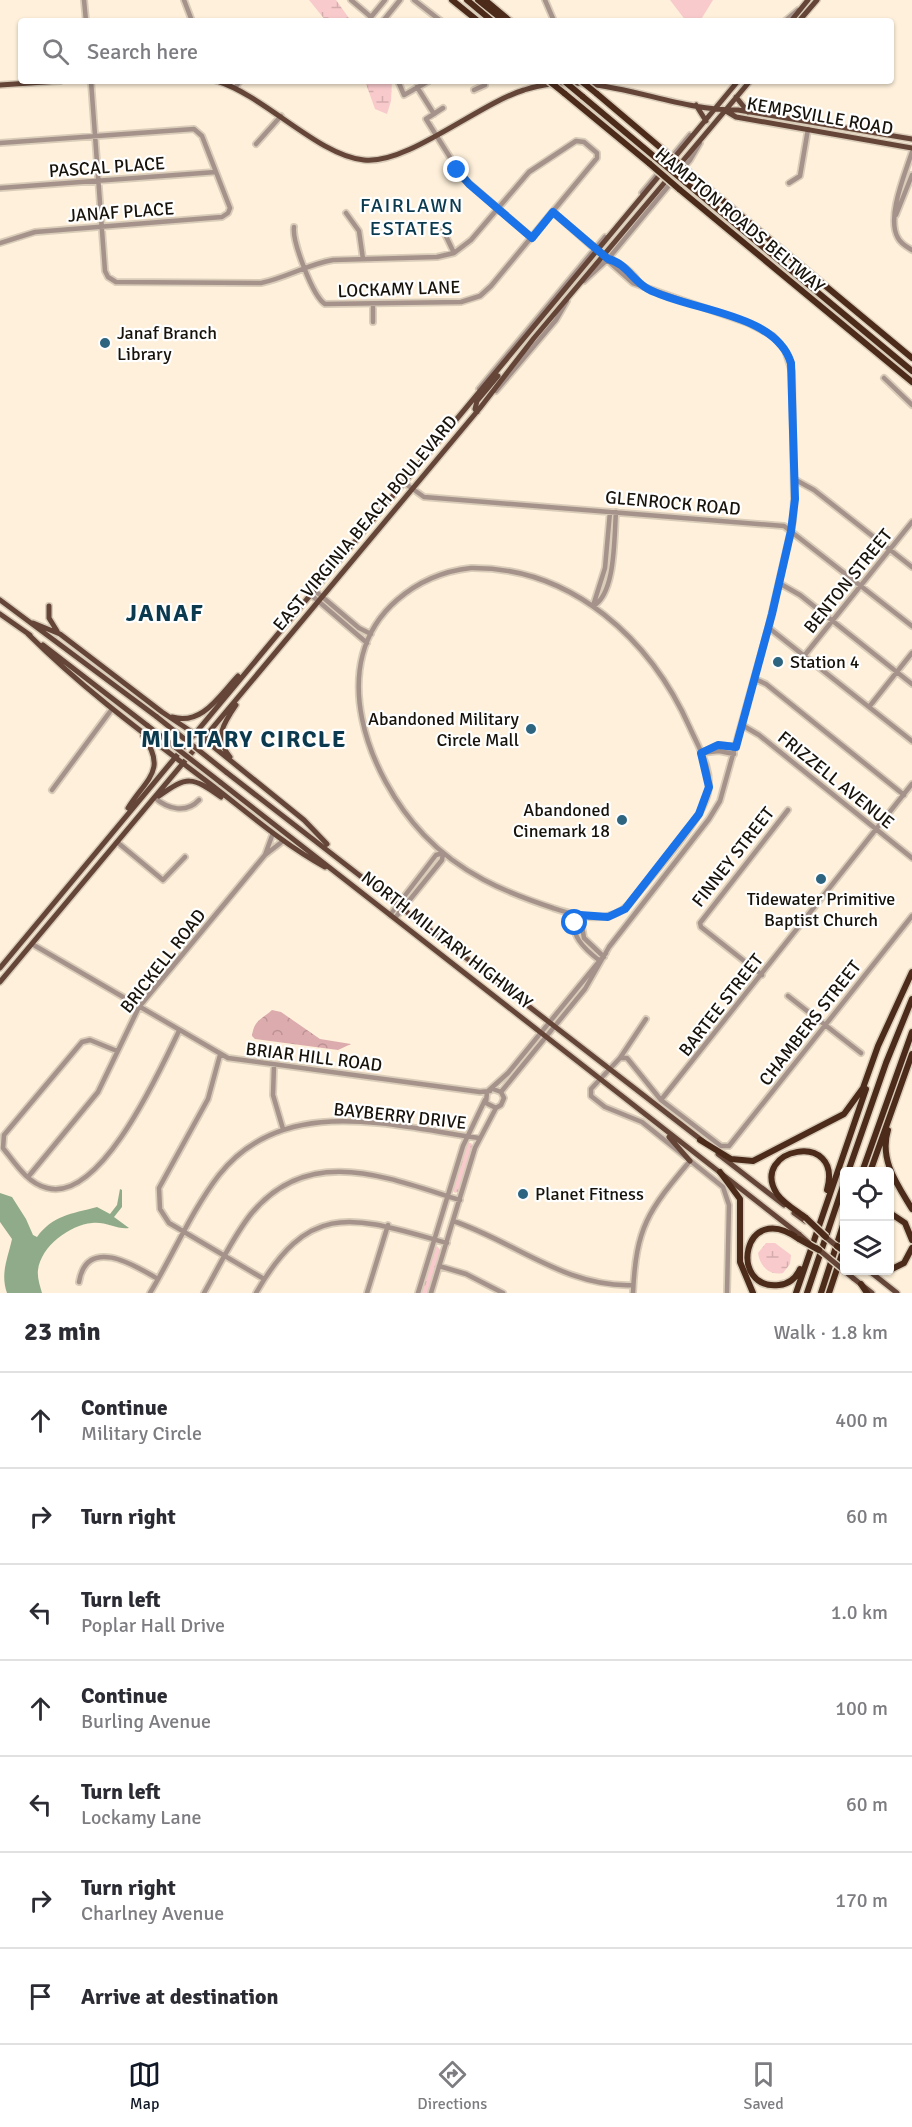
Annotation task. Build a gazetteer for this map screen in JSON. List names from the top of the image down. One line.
{"streets":{"highway":["HAMPTON ROADS BELTWAY"],"main road":["KEMPSVILLE ROAD","EAST VIRGINIA BEACH BOULEVARD","NORTH MILITARY HIGHWAY"],"street":["PASCAL PLACE","JANAF PLACE","LOCKAMY LANE","GLENROCK ROAD","BENTON STREET","FRIZZELL AVENUE","FINNEY STREET","BRICKELL ROAD","BARTEE STREET","CHAMBERS STREET","BRIAR HILL ROAD","BAYBERRY DRIVE"]},"crossings":[["KEMPSVILLE ROAD","EAST VIRGINIA BEACH BOULEVARD"],["PASCAL PLACE","JANAF PLACE"],["GLENROCK ROAD","EAST VIRGINIA BEACH BOULEVARD"],["GLENROCK ROAD","BENTON STREET"],["EAST VIRGINIA BEACH BOULEVARD","BRIAR HILL ROAD"],["FRIZZELL AVENUE","BARTEE STREET"],["FINNEY STREET","BARTEE STREET"],["BRICKELL ROAD","BRIAR HILL ROAD"],["BARTEE STREET","CHAMBERS STREET"]],"districts":["FAIRLAWN ESTATES","JANAF","MILITARY CIRCLE"],"places":["Janaf Branch Library","Station 4","Abandoned Military Circle Mall","Abandoned Cinemark 18","Tidewater Primitive Baptist Church","Planet Fitness"],"page":{"search":"Search here","heading":["23 min","Walk · 1.8 km"],"list":[["Continue","Military Circle","400 m"],["Turn right","60 m"],["Turn left","Poplar Hall Drive","1.0 km"],["Continue","Burling Avenue","100 m"],["Turn left","Lockamy Lane","60 m"],["Turn right","Charlney Avenue","170 m"],"Arrive at destination"],"nav":["Map","Directions","Saved"]}}
